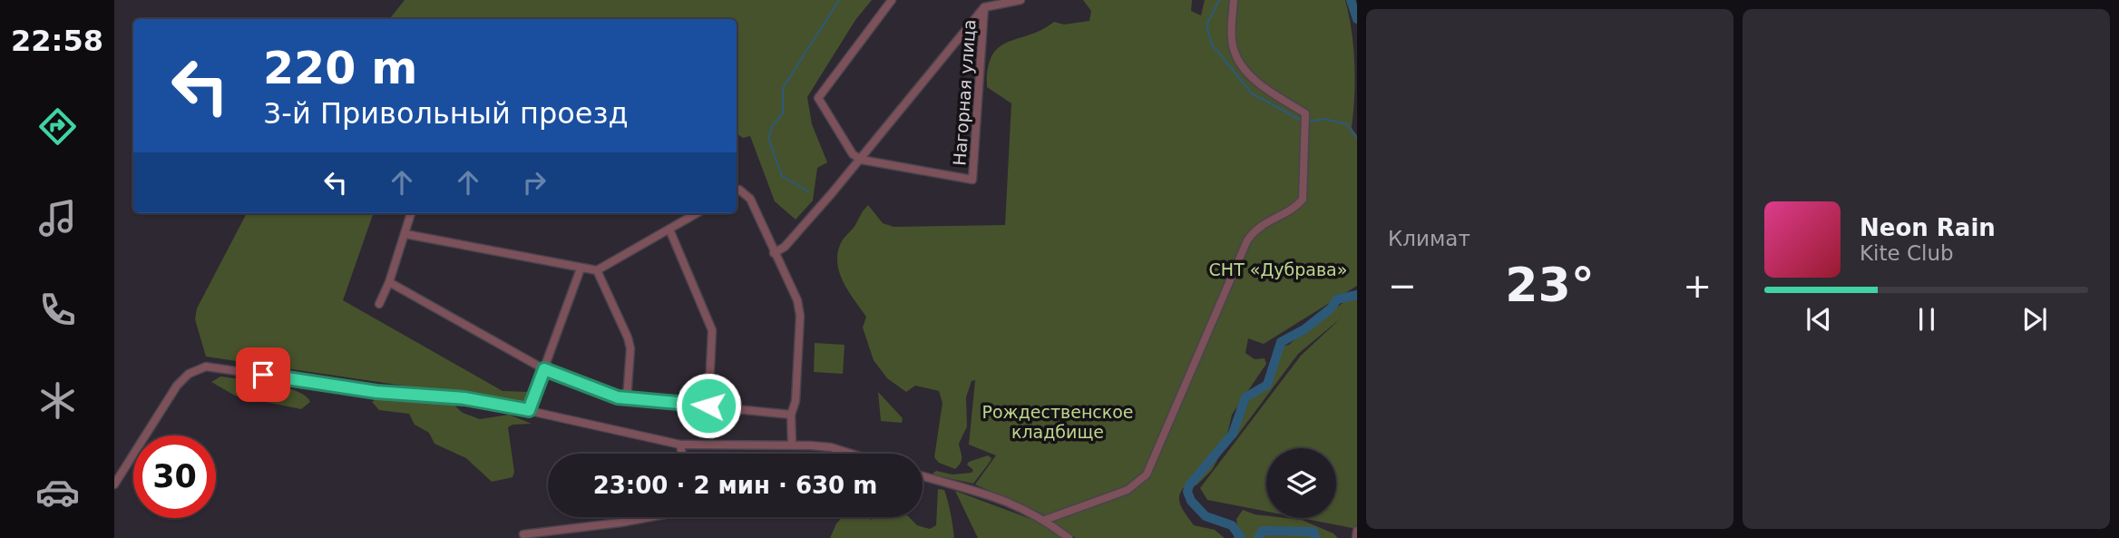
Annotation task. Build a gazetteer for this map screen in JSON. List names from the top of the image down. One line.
{"streets":{"street":["Нагорная улица"]},"parks":["СНТ «Дубрава»","Рождественское кладбище"],"page":{"tabs":"22:58","tile":"Климат","turn":["220 m","3-й Привольный проезд"],"song":["Neon Rain","Kite Club"],"heat":["−","23°","+"],"limit":"30","trip":"23:00 · 2 мин · 630 m"}}
